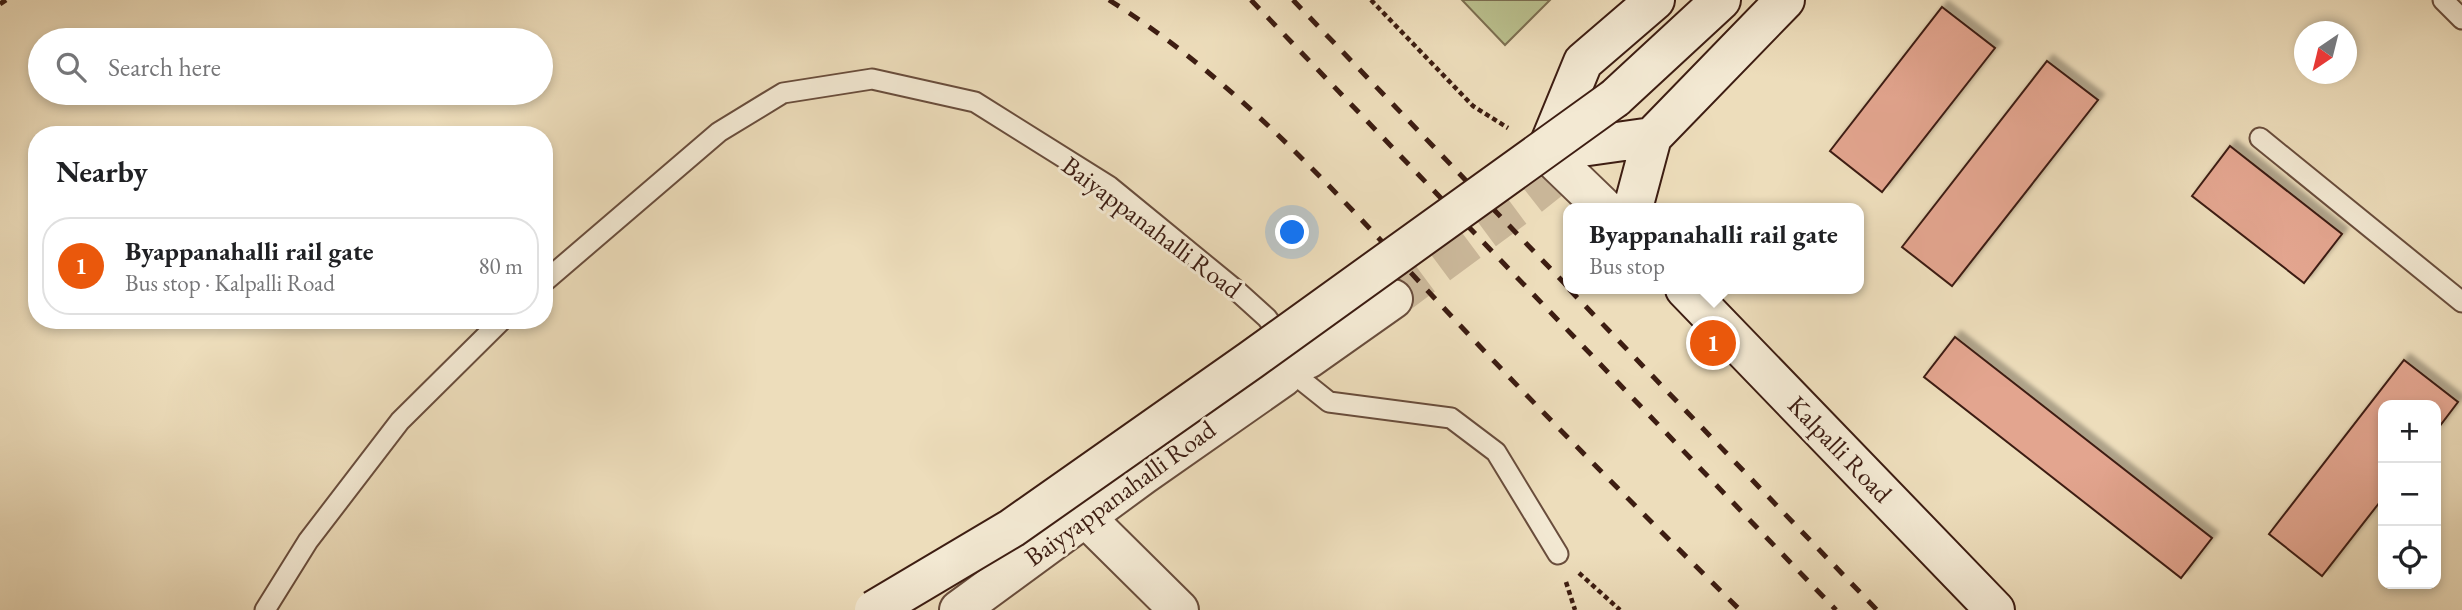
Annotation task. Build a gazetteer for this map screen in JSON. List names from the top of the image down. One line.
{"streets":{"street":["Kalpalli Road","Baiyyappanahalli Road"],"lane":["Baiyappanahalli Road"]},"crossings":[["Baiyappanahalli Road","Baiyyappanahalli Road"]],"north":"bottom left","page":{"search":"Search here","heading":"Nearby","popup":["Byappanahalli rail gate","Bus stop"],"list":[{"mark":"1","name":"Byappanahalli rail gate","note":"Bus stop · Kalpalli Road","value":"80 m"}],"pins":"1","map_buttons":["+","−"]}}
